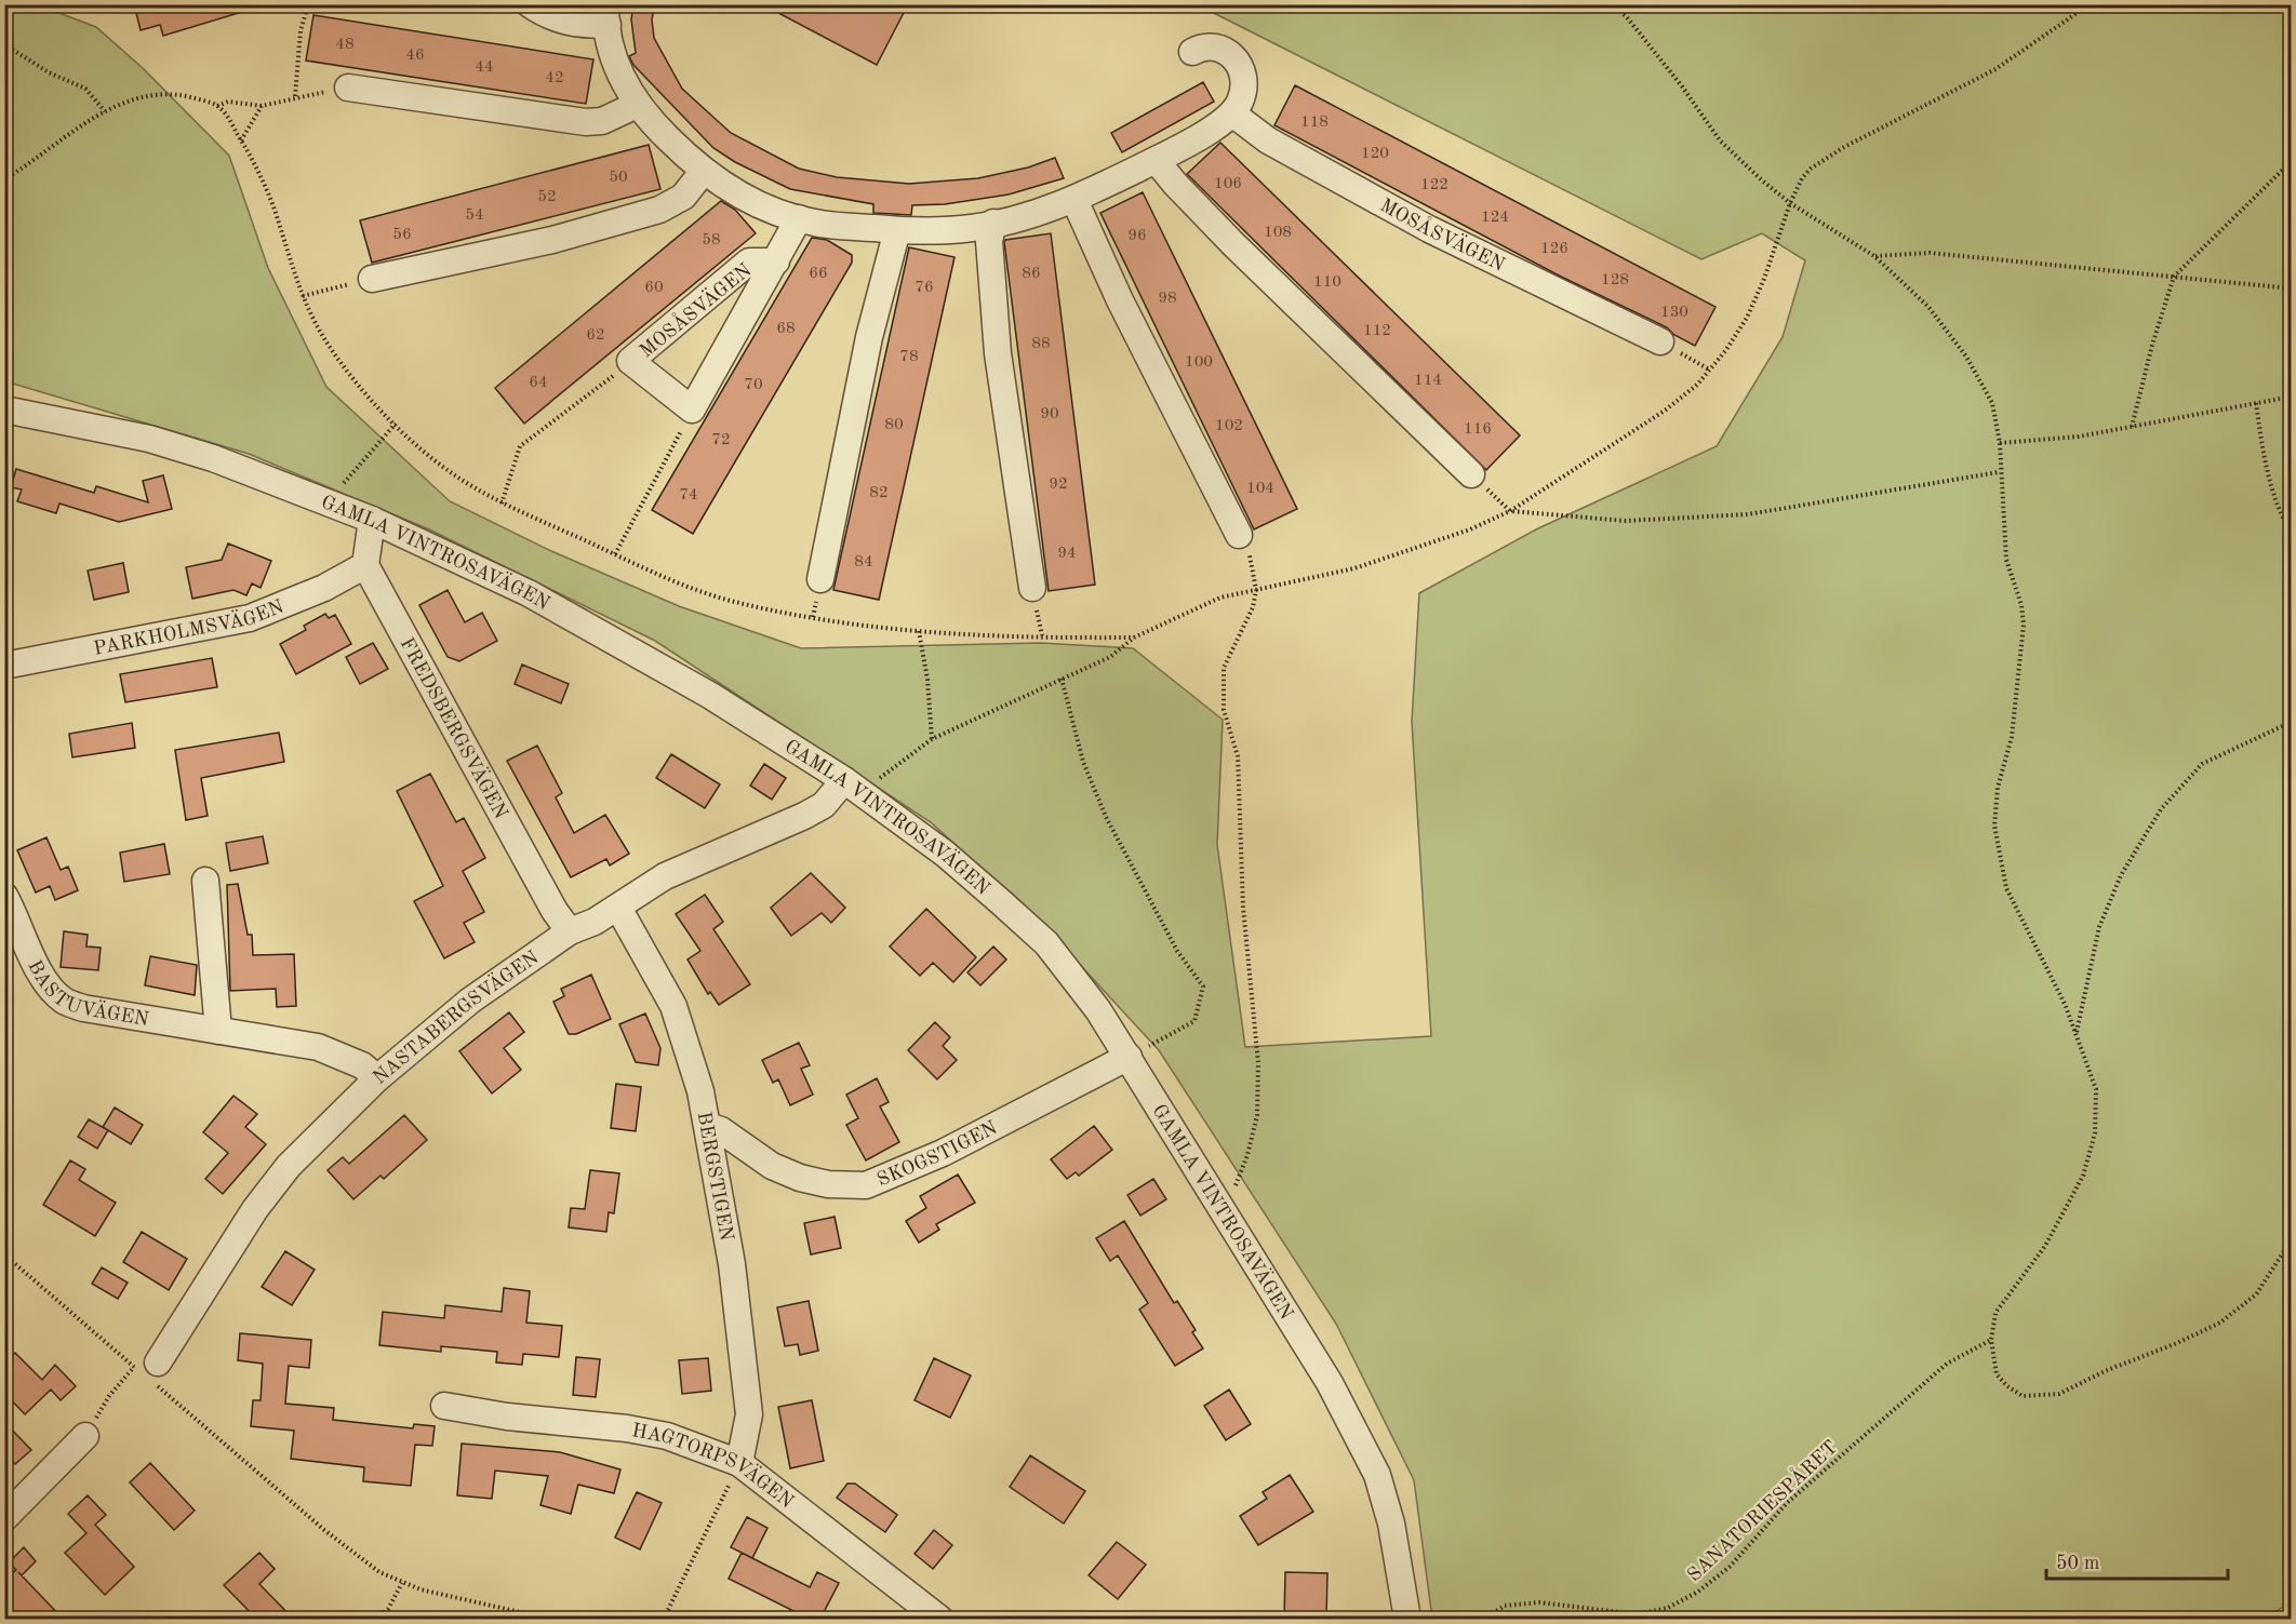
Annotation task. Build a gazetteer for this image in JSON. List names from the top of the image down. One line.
{"streets":{"street":["MOSÅSVÄGEN","GAMLA VINTROSAVÄGEN","PARKHOLMSVÄGEN","FREDSBERGSVÄGEN","BASTUVÄGEN","NASTABERGSVÄGEN","SKOGSTIGEN","BERGSTIGEN","HAGTORPSVÄGEN"],"path":["SANATORIESPÅRET"]},"crossings":[["GAMLA VINTROSAVÄGEN","NASTABERGSVÄGEN"],["GAMLA VINTROSAVÄGEN","SKOGSTIGEN"],["PARKHOLMSVÄGEN","FREDSBERGSVÄGEN"],["FREDSBERGSVÄGEN","NASTABERGSVÄGEN"],["BASTUVÄGEN","NASTABERGSVÄGEN"],["NASTABERGSVÄGEN","BERGSTIGEN"],["SKOGSTIGEN","BERGSTIGEN"],["BERGSTIGEN","HAGTORPSVÄGEN"]],"house_numbers":["48","46","44","42","118","120","50","106","122","52","54","124","108","56","96","58","126","66","86","128","110","60","76","98","130","68","112","62","88","78","100","114","64","70","90","80","102","116","72","92","104","82","74","94","84"],"scale_bar":"50 m"}
